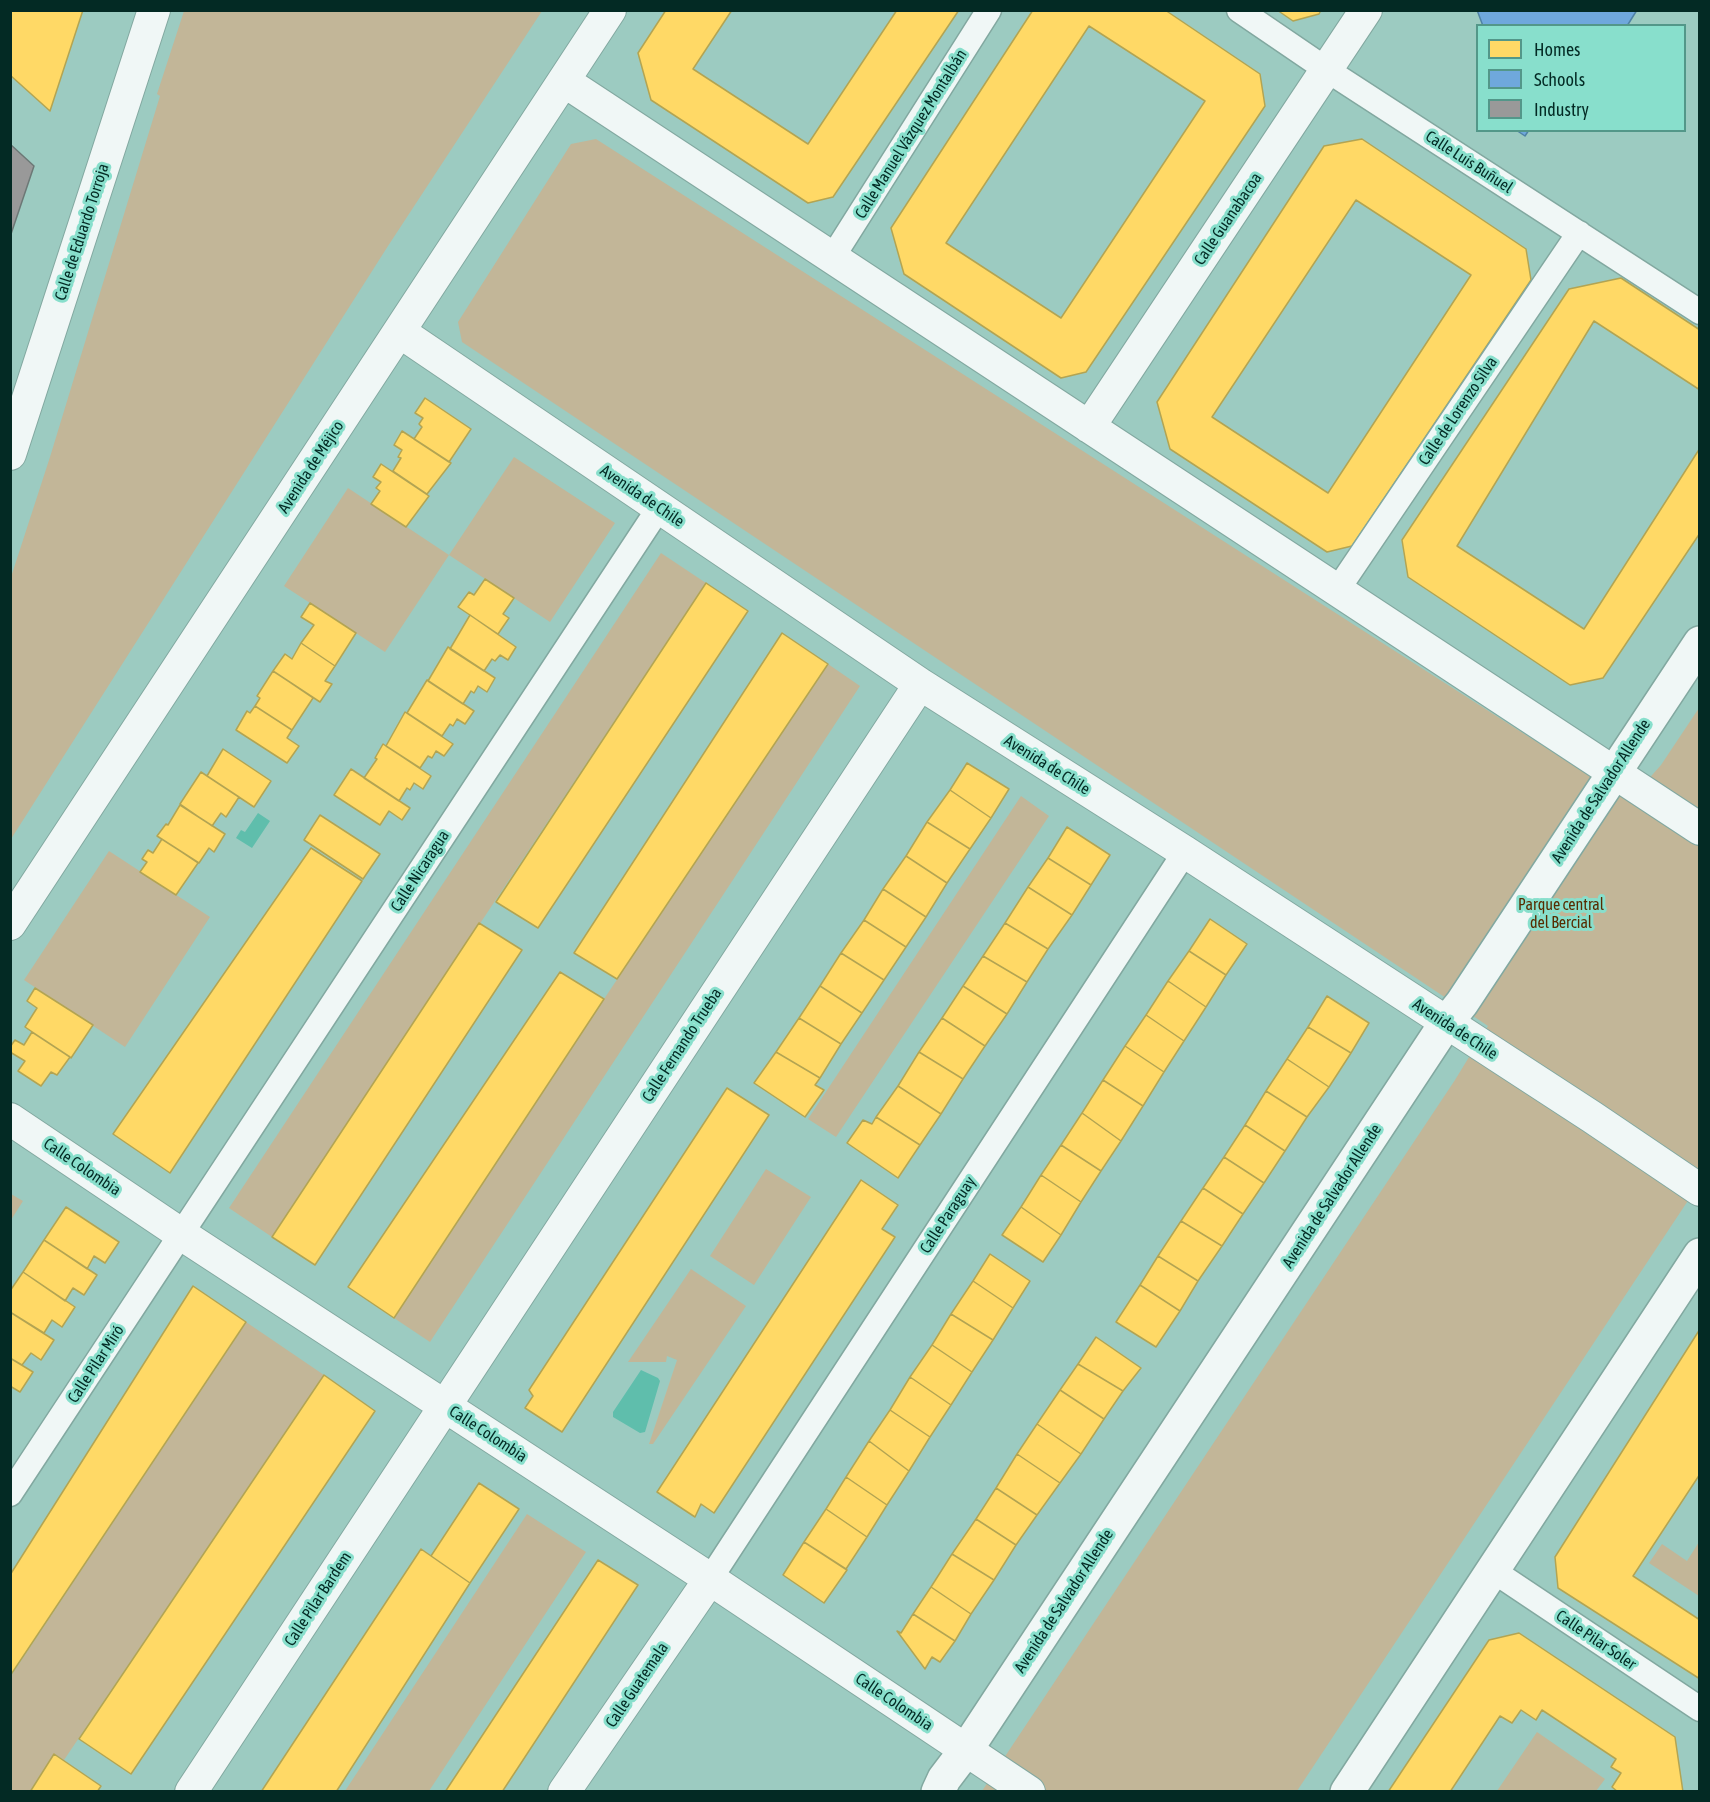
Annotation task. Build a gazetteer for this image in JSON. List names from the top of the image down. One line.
{"streets":{"street":["Calle Manuel Vázquez Montalbán","Calle Luis Buñuel","Calle Guanabacoa","Calle de Eduardo Torroja","Calle de Lorenzo Silva","Avenida de Méjico","Avenida de Chile","Avenida de Salvador Allende","Calle Nicaragua","Calle Fernando Trueba","Calle Colombia","Calle Paraguay","Calle Pilar Miró","Calle Pilar Bardem","Calle Pilar Soler","Calle Guatemala"]},"crossings":[["Calle Luis Buñuel","Calle Guanabacoa"],["Calle Luis Buñuel","Calle de Lorenzo Silva"],["Avenida de Méjico","Avenida de Chile"],["Avenida de Chile","Avenida de Salvador Allende"],["Avenida de Chile","Calle Nicaragua"],["Avenida de Chile","Calle Fernando Trueba"],["Avenida de Chile","Calle Paraguay"],["Avenida de Salvador Allende","Calle Colombia"],["Calle Nicaragua","Calle Colombia"],["Calle Nicaragua","Calle Pilar Miró"],["Calle Fernando Trueba","Calle Colombia"],["Calle Fernando Trueba","Calle Pilar Bardem"],["Calle Colombia","Calle Paraguay"],["Calle Colombia","Calle Pilar Miró"],["Calle Colombia","Calle Pilar Bardem"],["Calle Colombia","Calle Guatemala"],["Calle Paraguay","Calle Guatemala"]],"parks":["Parque central del Bercial"],"legend":["Homes","Schools","Industry"]}
